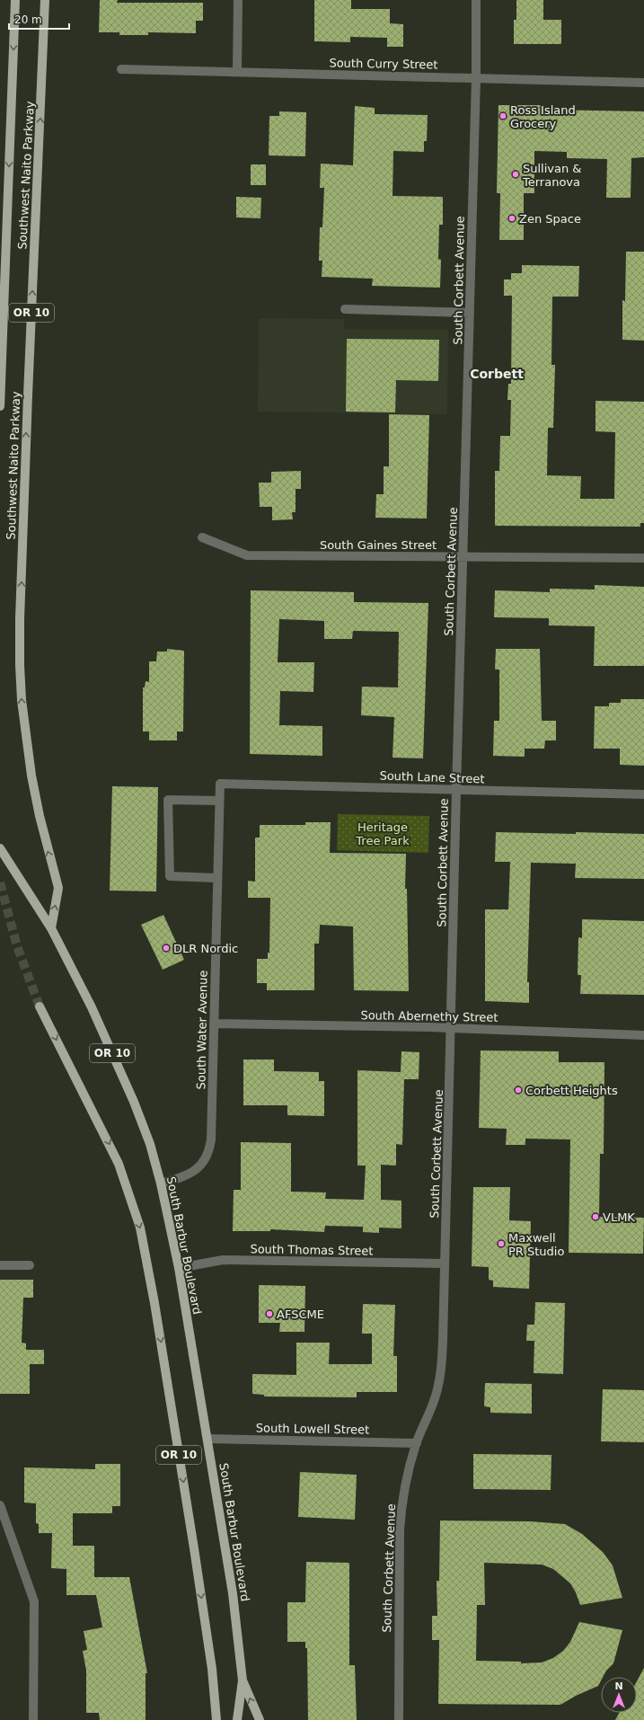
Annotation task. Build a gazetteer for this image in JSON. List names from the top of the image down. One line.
{"streets":{"main road":["Southwest Naito Parkway","OR 10","South Barbur Boulevard"],"street":["South Curry Street","South Corbett Avenue","South Gaines Street","South Lane Street","South Abernethy Street","South Water Avenue","South Thomas Street","South Lowell Street"]},"crossings":[["South Curry Street","South Corbett Avenue"],["Southwest Naito Parkway","South Barbur Boulevard"],["South Corbett Avenue","South Gaines Street"],["South Corbett Avenue","South Lane Street"],["South Corbett Avenue","South Abernethy Street"],["South Corbett Avenue","South Thomas Street"],["South Corbett Avenue","South Lowell Street"],["South Lane Street","South Water Avenue"],["South Abernethy Street","South Water Avenue"],["South Water Avenue","South Barbur Boulevard"],["South Barbur Boulevard","South Thomas Street"],["South Barbur Boulevard","South Lowell Street"]],"districts":["Corbett"],"parks":["Heritage Tree Park"],"places":["Ross Island Grocery","Sullivan & Terranova","Zen Space","DLR Nordic","Corbett Heights","VLMK","Maxwell PR Studio","AFSCME"],"scale_bar":"20 m","north":"top"}
